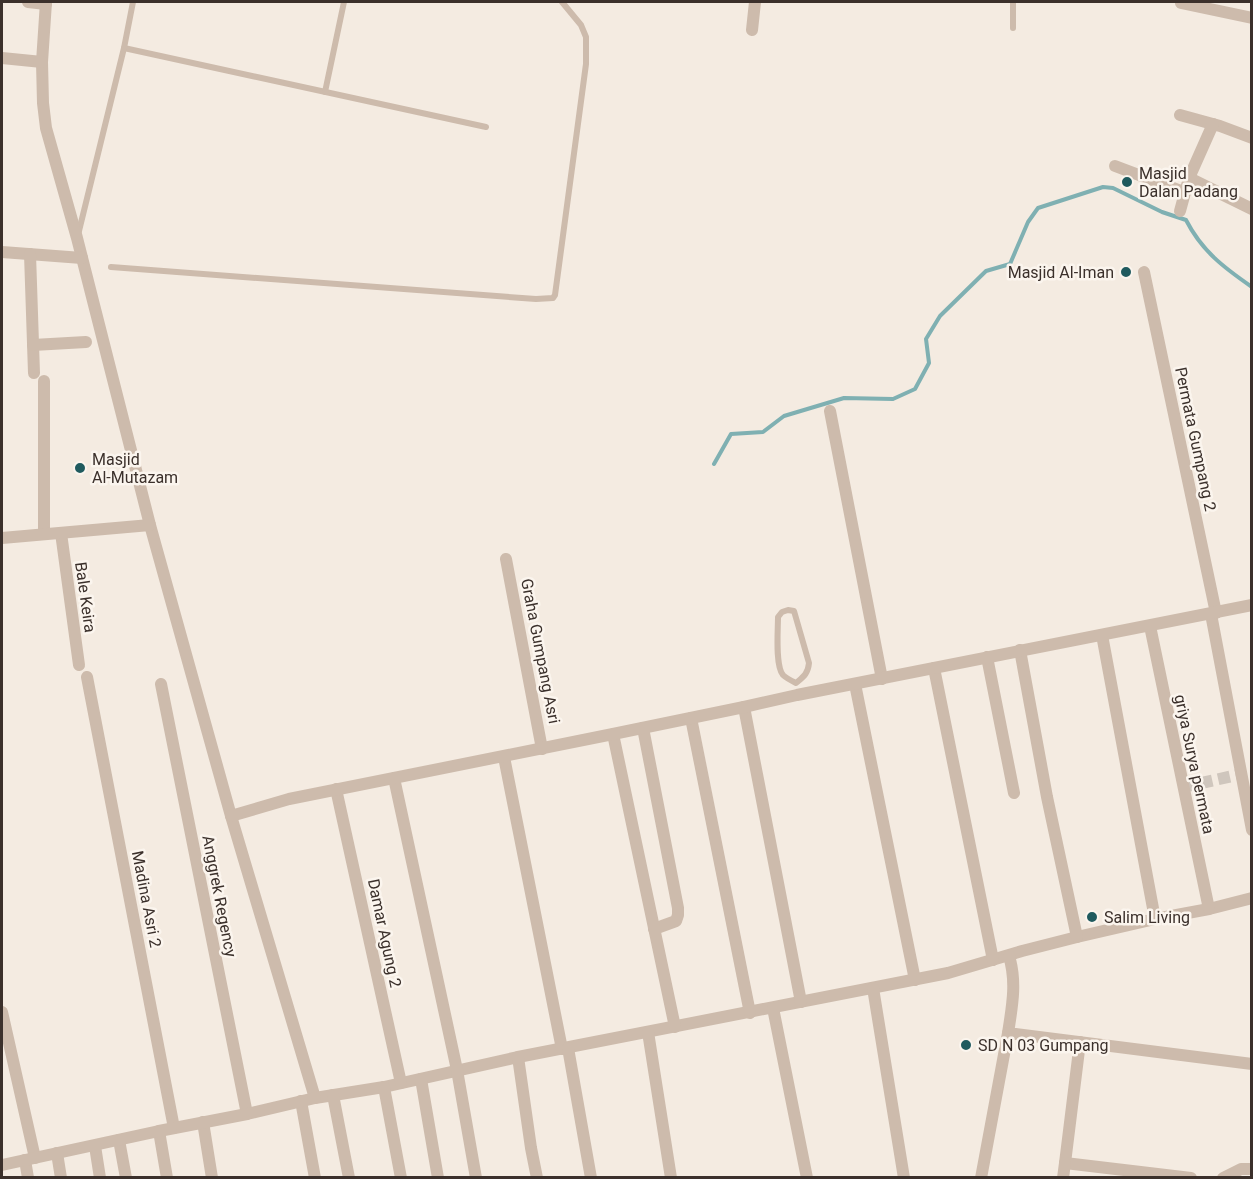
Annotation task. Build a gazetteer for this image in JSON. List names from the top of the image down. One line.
{"streets":{"street":["Permata Gumpang 2","Bale Keira","Graha Gumpang Asri","griya Surya permata","Anggrek Regency","Madina Asri 2","Damar Agung 2"]},"places":["Masjid Dalan Padang","Masjid Al-Iman","Masjid Al-Mutazam","Salim Living","SD N 03 Gumpang"]}
